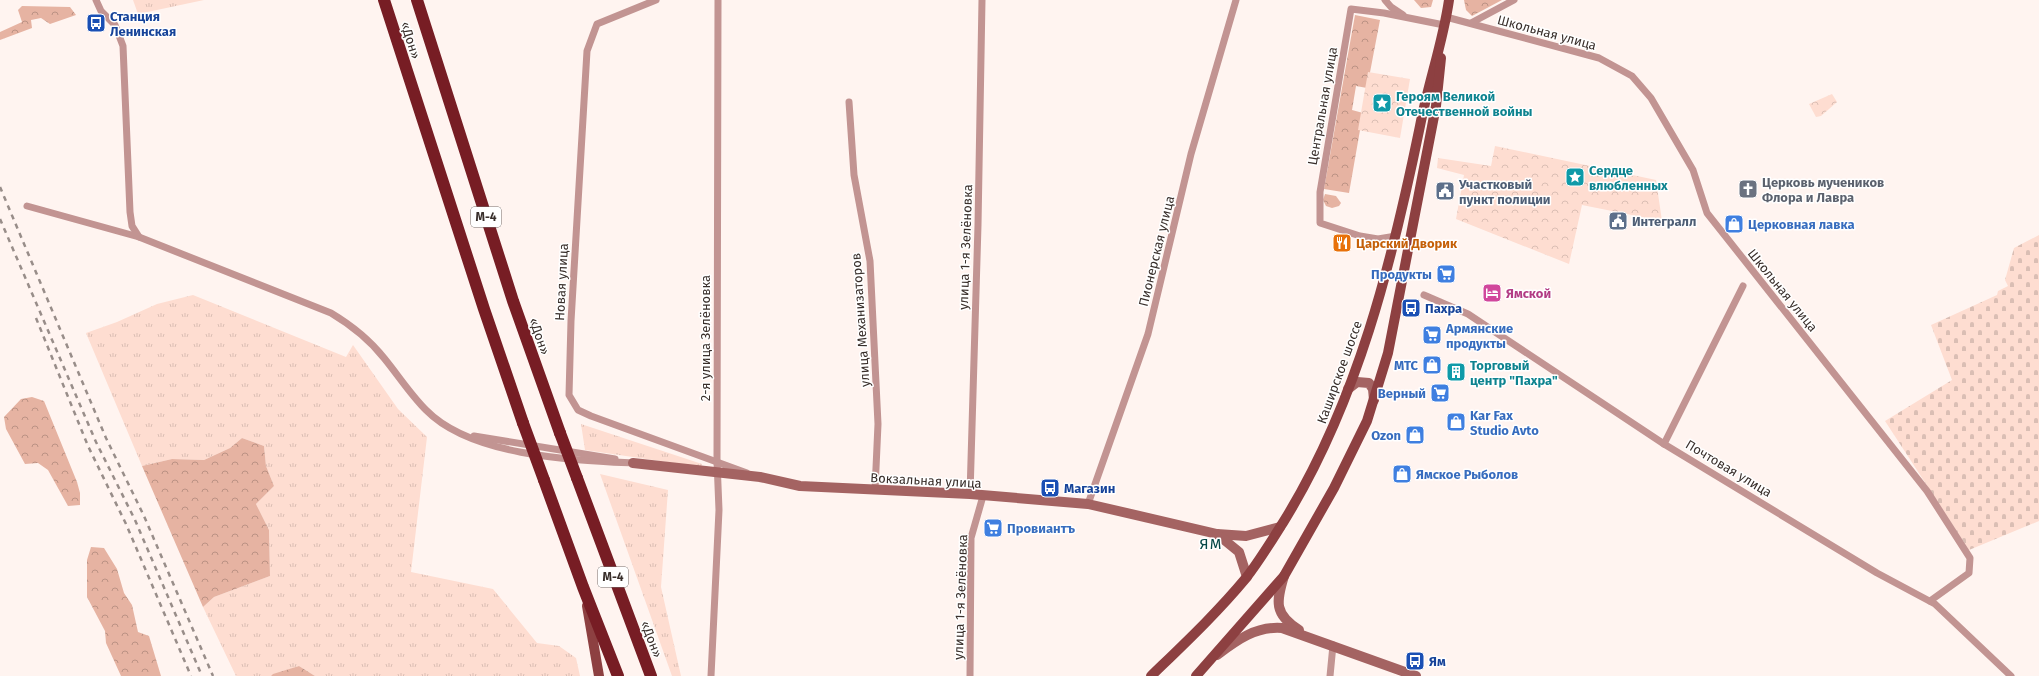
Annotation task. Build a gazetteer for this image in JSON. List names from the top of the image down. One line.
{"streets":{"highway":["«Дон»","М-4"],"main road":["Каширское шоссе"],"street":["Школьная улица","Центральная улица","улица 1-я Зелёновка","Пионерская улица","Новая улица","улица Механизаторов","2-я улица Зелёновка","Почтовая улица","Вокзальная улица"]},"crossings":[["Школьная улица","Центральная улица"],["Школьная улица","Каширское шоссе"],["Школьная улица","Почтовая улица"],["Центральная улица","Каширское шоссе"],["улица 1-я Зелёновка","Вокзальная улица"],["Пионерская улица","Вокзальная улица"],["Новая улица","2-я улица Зелёновка"],["Новая улица","Вокзальная улица"],["улица Механизаторов","Вокзальная улица"],["2-я улица Зелёновка","Вокзальная улица"],["Каширское шоссе","Вокзальная улица"]],"districts":["ЯМ"],"places":{"bus stop":["Станция Ленинская","Пахра","Магазин","Ям"],"place":["Героям Великой Отечественной войны","Сердце влюбленных"],"church":["Церковь мучеников Флора и Лавра"],"public building":["Участковый пункт полиции","Интегралл"],"shop":["Церковная лавка","МТС","Kar Fax Studio Avto","Ozon","Ямское Рыболов"],"restaurant":["Царский Дворик"],"supermarket":["Продукты","Армянские продукты","Верный","Провиантъ"],"hotel":["Ямской"],"building":["Торговый центр \"Пахра\""]}}
